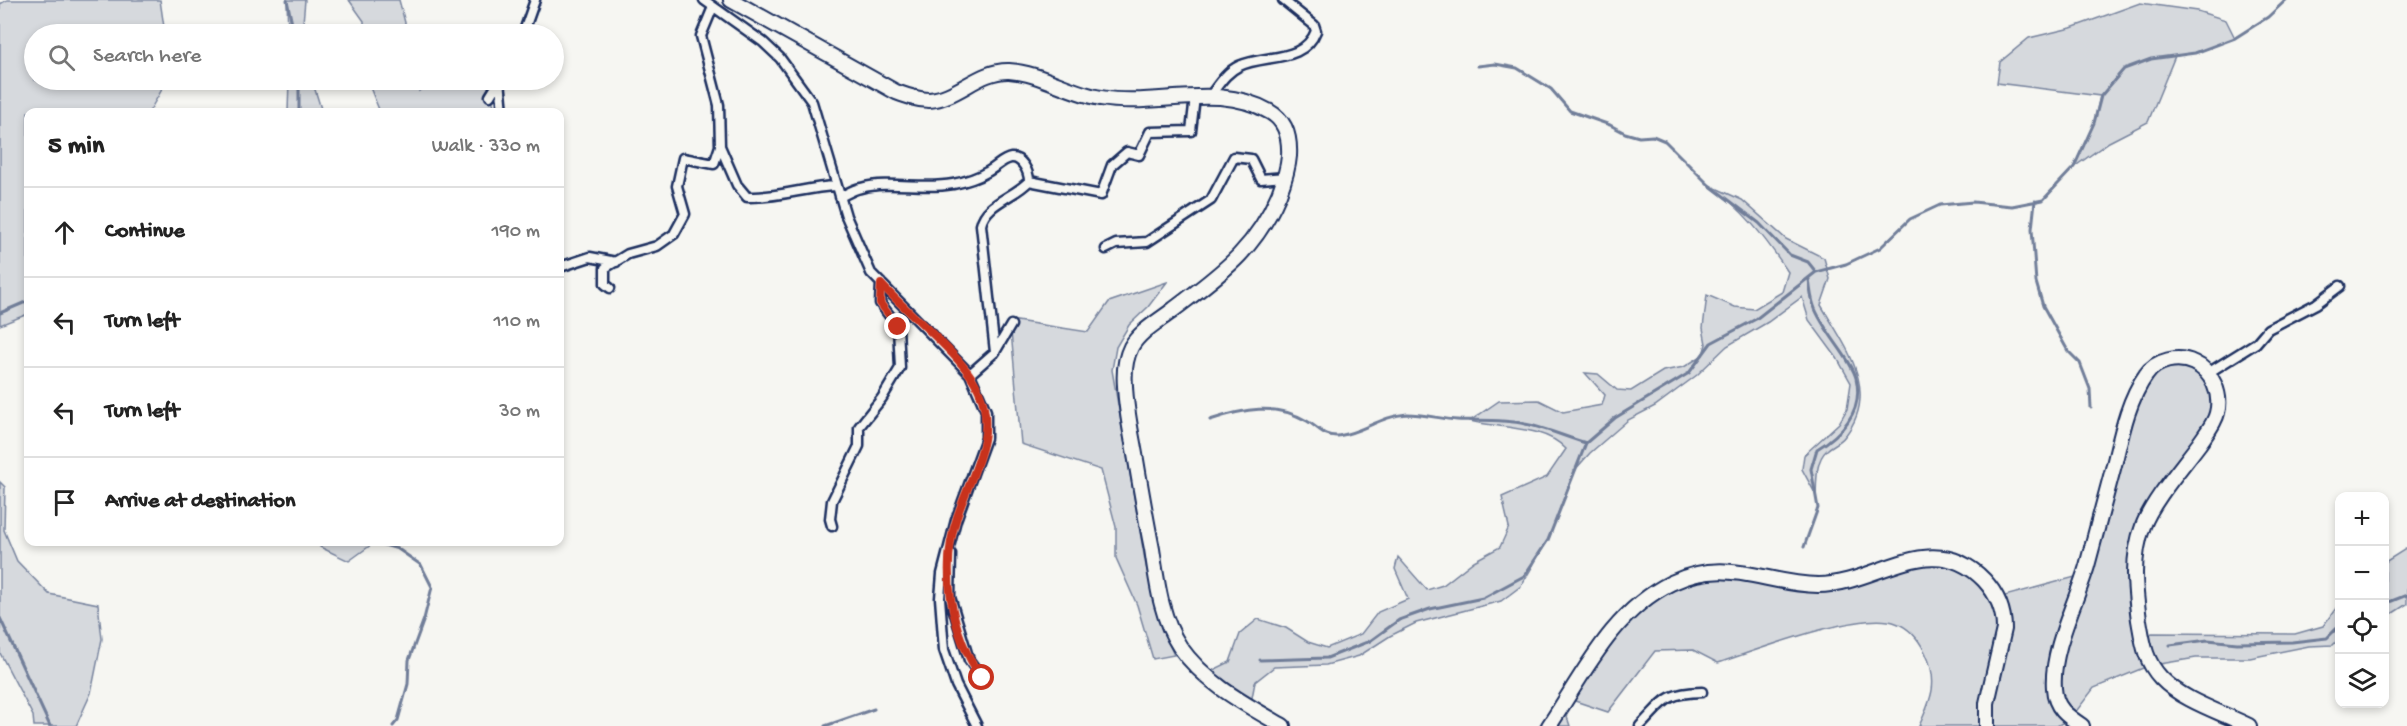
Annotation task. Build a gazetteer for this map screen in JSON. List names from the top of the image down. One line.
{"page":{"search":"Search here","heading":["5 min","Walk · 330 m"],"list":[["Continue","190 m"],["Turn left","110 m"],["Turn left","30 m"],"Arrive at destination"],"map_buttons":["+","−"]}}
